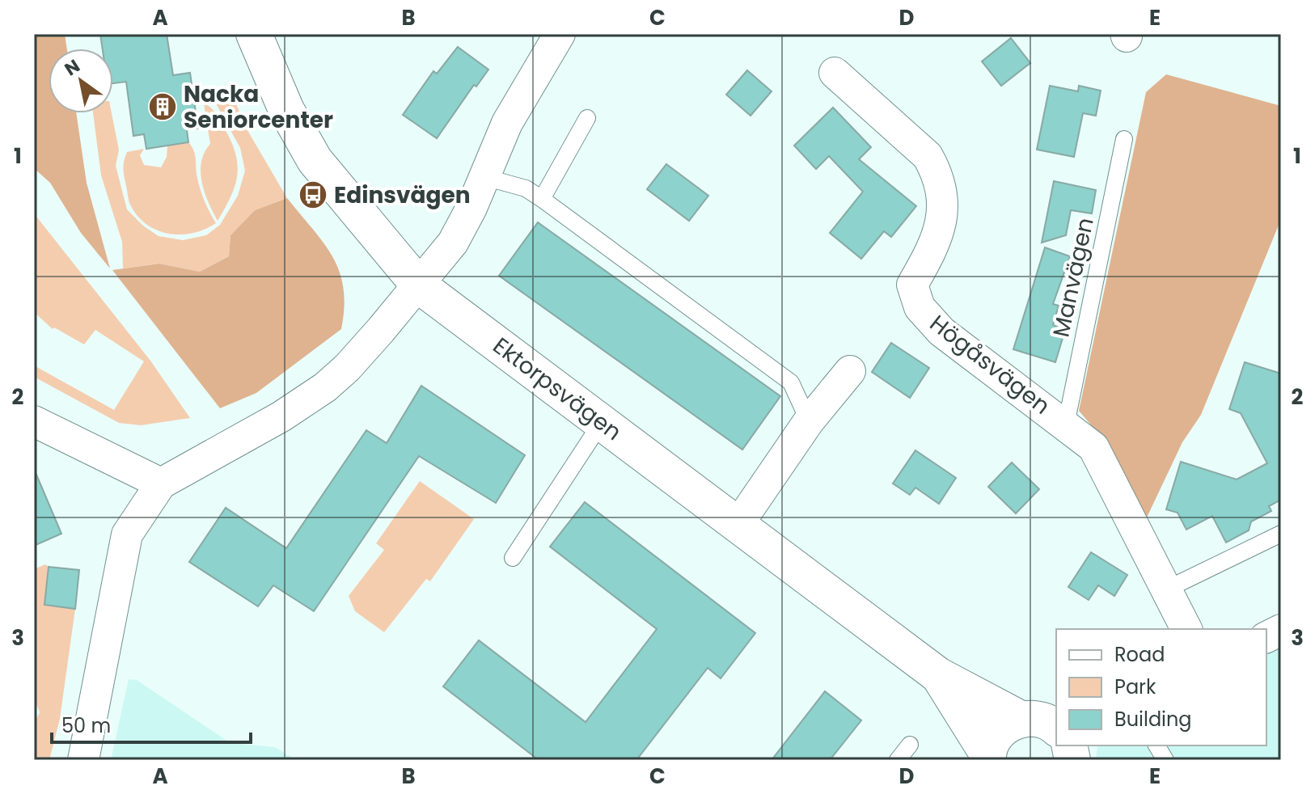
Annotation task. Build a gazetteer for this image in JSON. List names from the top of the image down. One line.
{"streets":{"street":["Högåsvägen","Ektorpsvägen"],"lane":["Manvägen"]},"crossings":[["Manvägen","Högåsvägen"]],"places":{"building":["Nacka Seniorcenter"],"bus stop":["Edinsvägen"]},"legend":["Road","Park","Building"],"scale_bar":"50 m","north":"top left","grid":{"columns":["A","B","C","D","E"],"rows":["1","2","3"]}}
